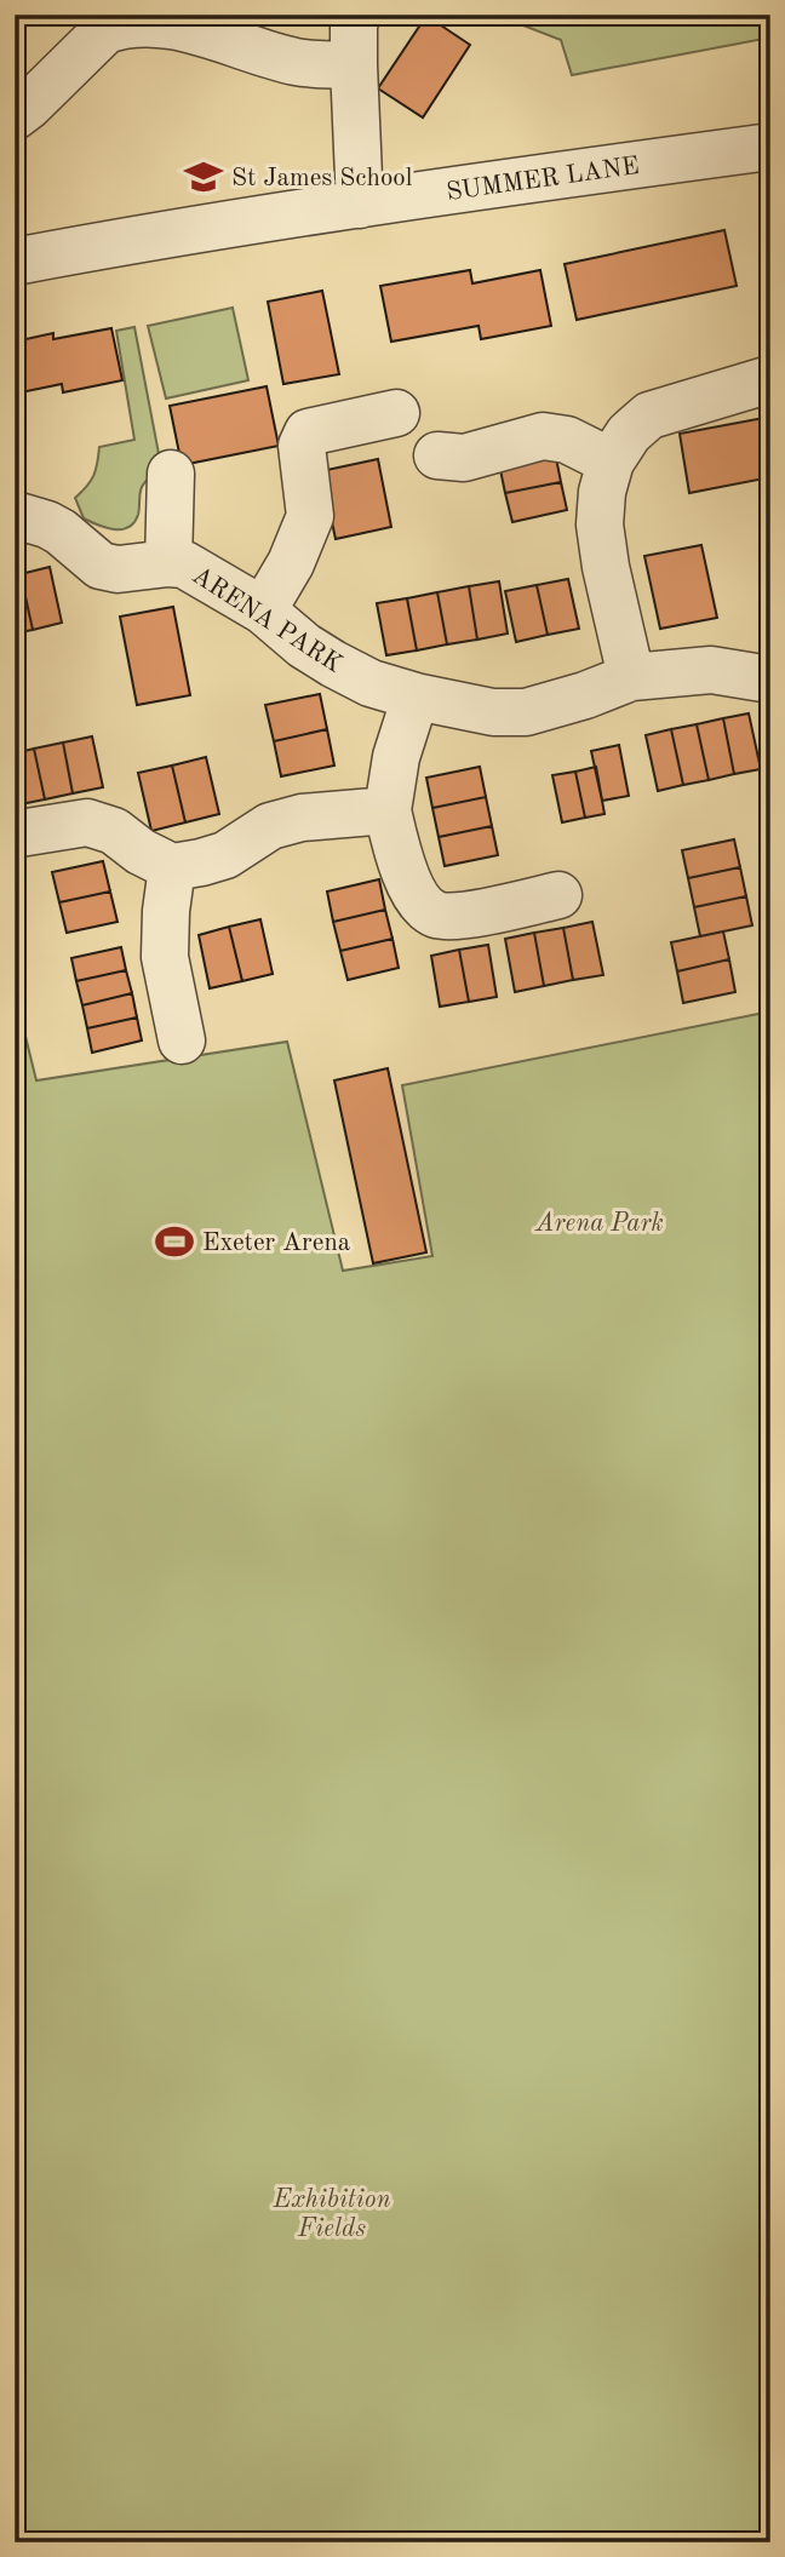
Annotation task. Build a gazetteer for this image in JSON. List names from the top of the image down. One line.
{"streets":{"street":["SUMMER LANE","ARENA PARK"]},"parks":["Arena Park","Exhibition Fields"],"places":{"school or university":["St James School"],"sports":["Exeter Arena"]}}
